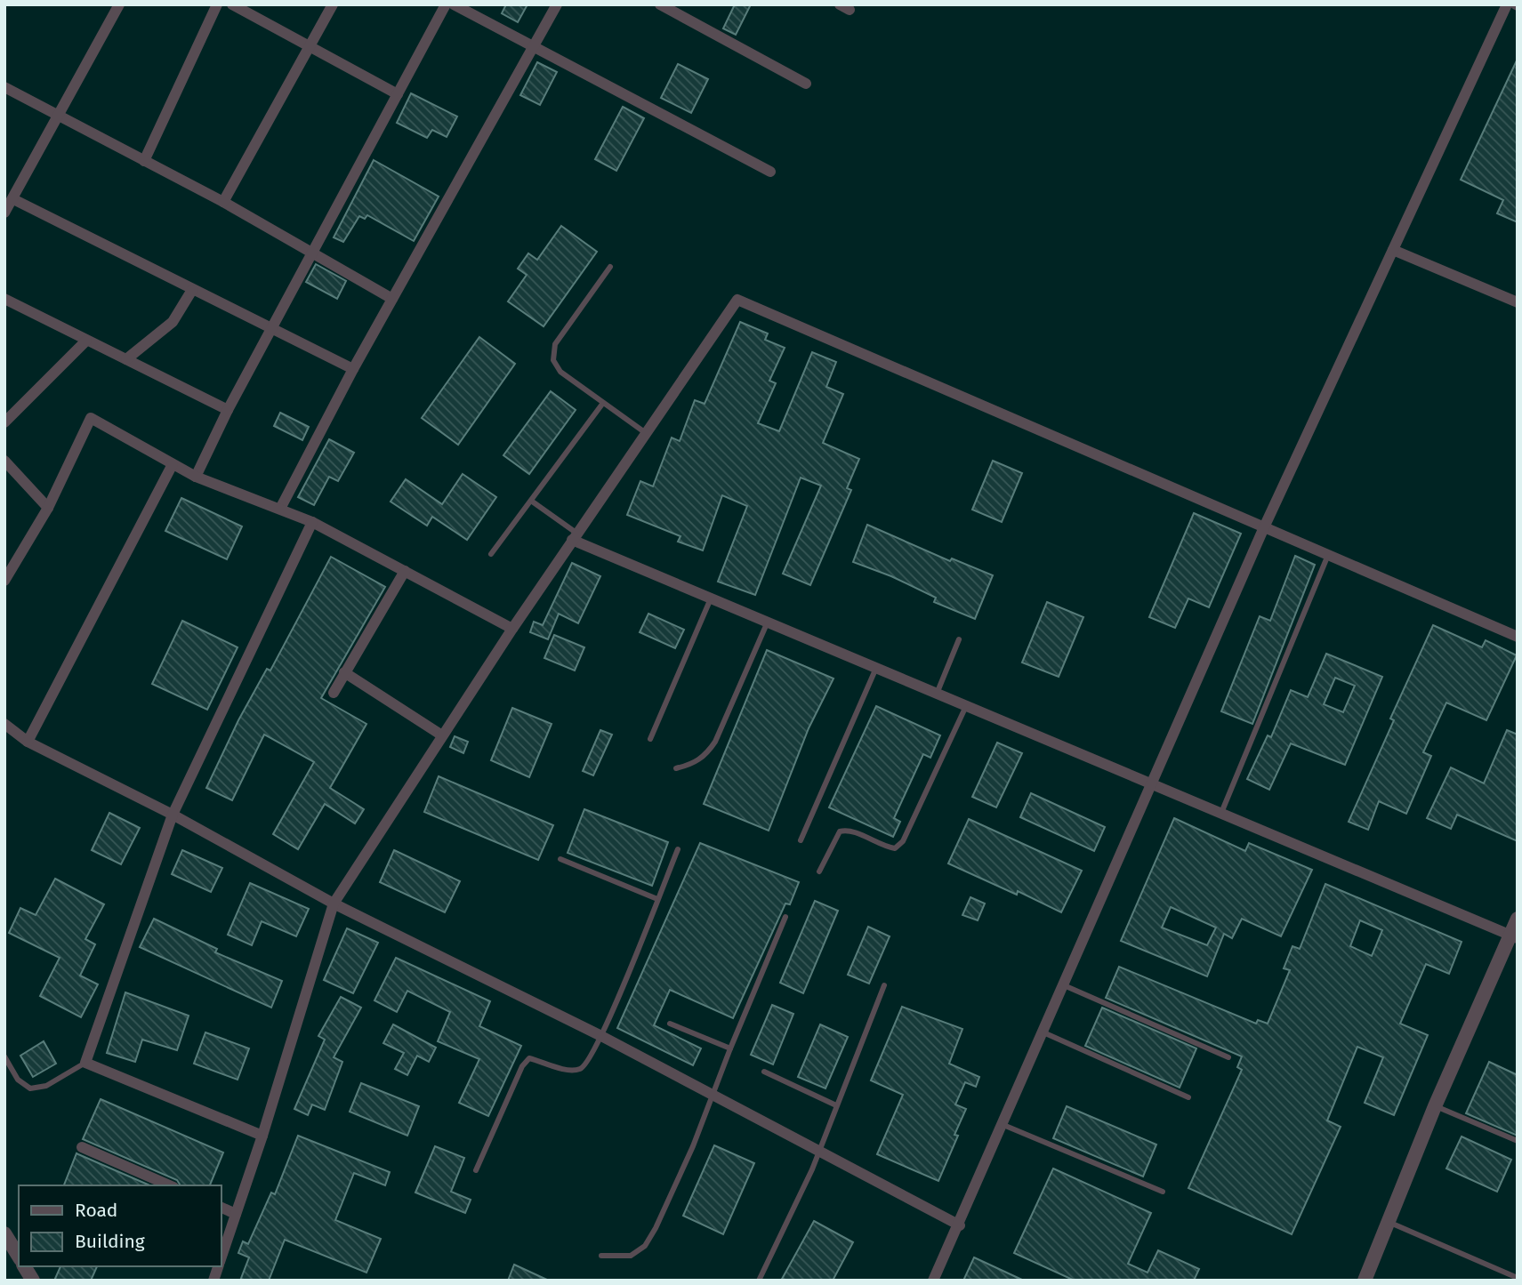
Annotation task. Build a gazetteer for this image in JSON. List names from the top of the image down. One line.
{"legend":["Road","Building"]}
